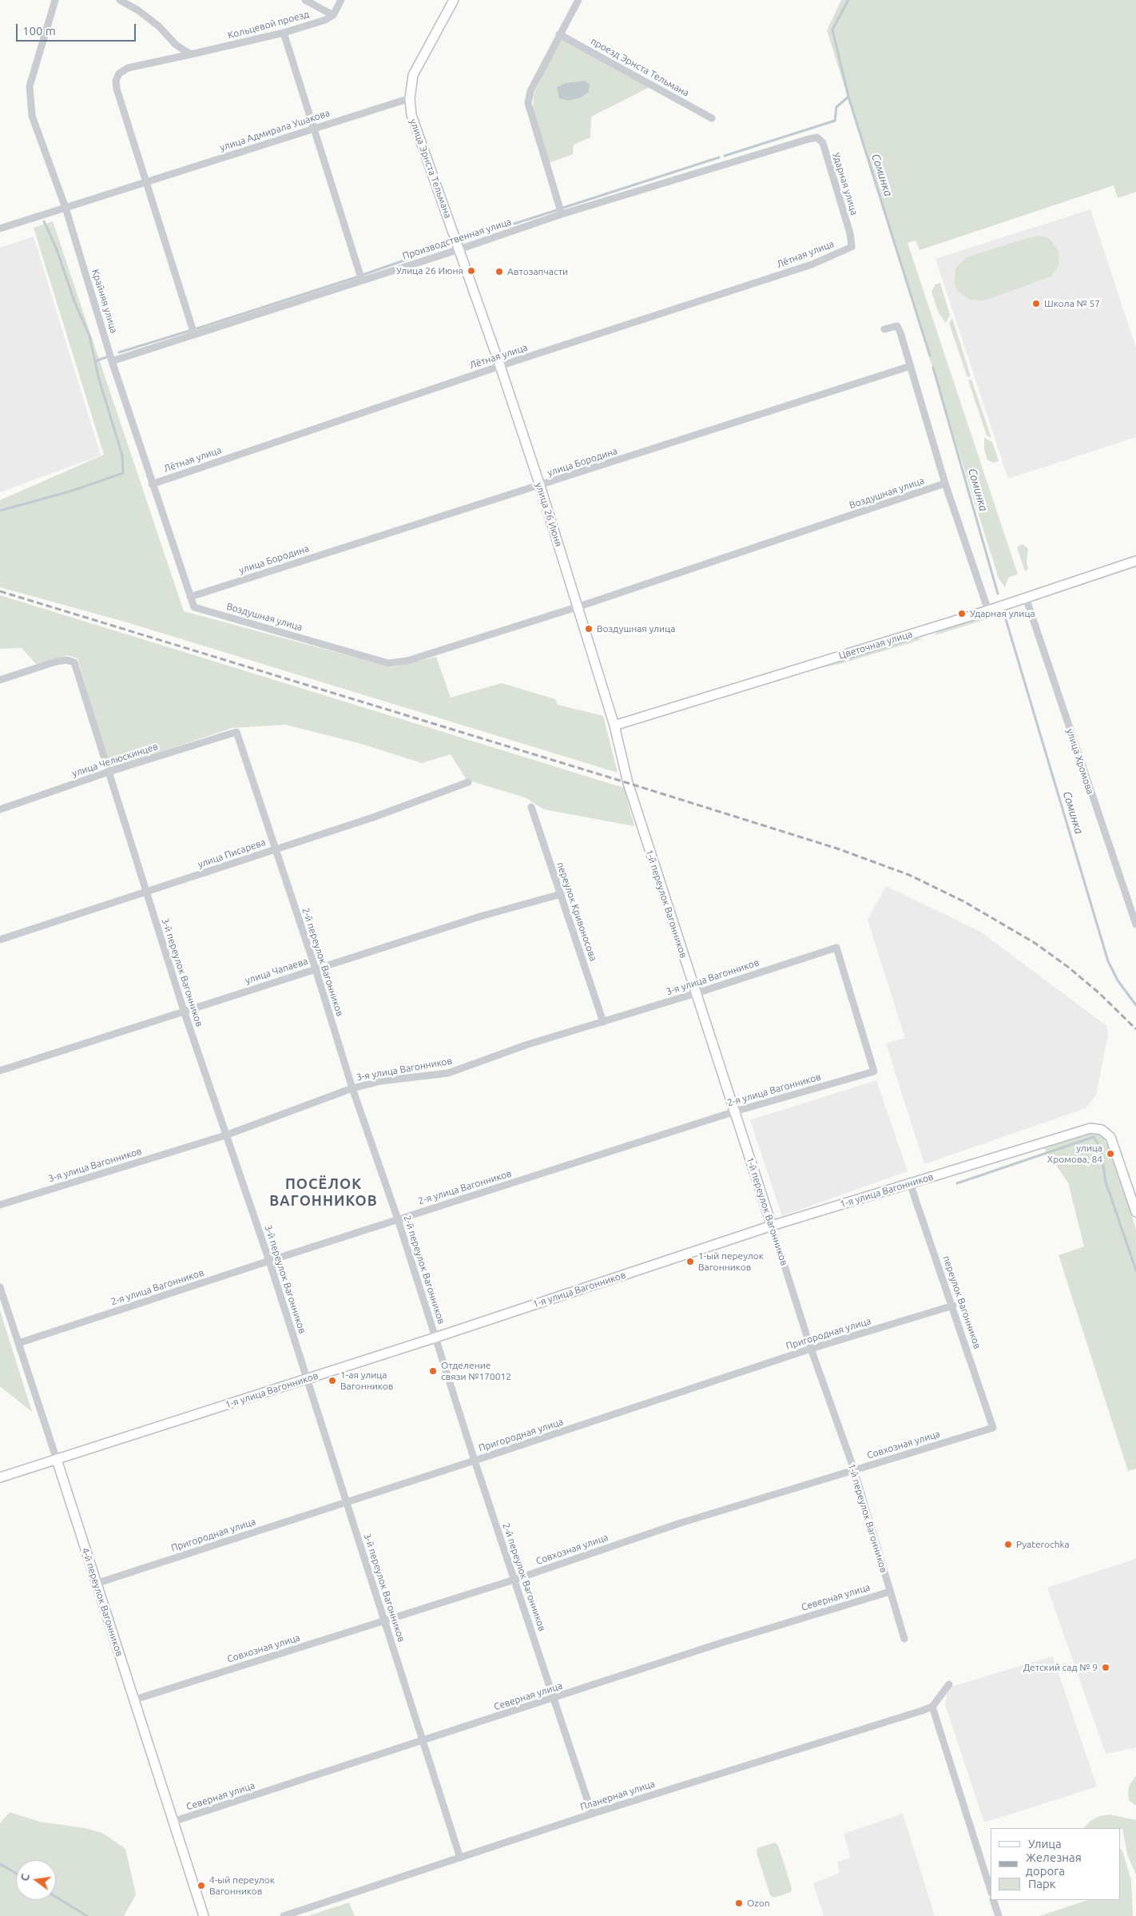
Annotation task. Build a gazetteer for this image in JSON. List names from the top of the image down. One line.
{"streets":{"street":["Кольцевой проезд","проезд Эрнста Тельмана","улица Адмирала Ушакова","улица Эрнста Тельмана","Ударная улица","Производственная улица","Лётная улица","Крайняя улица","улица Бородина","Воздушная улица","улица 26 Июня","Цветочная улица","улица Челюскинцев","улица Хромова","улица Писарева","1-й переулок Вагонников","переулок Кривоносова","2-й переулок Вагонников","улица Чапаева","3-й переулок Вагонников","3-я улица Вагонников","2-я улица Вагонников","1-я улица Вагонников","переулок Вагонников","Пригородная улица","Совхозная улица","Северная улица","4-й переулок Вагонников","Планерная улица"]},"crossings":[["Кольцевой проезд","улица Адмирала Ушакова"],["улица Адмирала Ушакова","улица Эрнста Тельмана"],["улица Адмирала Ушакова","Крайняя улица"],["улица Эрнста Тельмана","Производственная улица"],["улица Эрнста Тельмана","улица 26 Июня"],["Ударная улица","Производственная улица"],["Ударная улица","Лётная улица"],["Производственная улица","Крайняя улица"],["Производственная улица","улица 26 Июня"],["Лётная улица","Крайняя улица"],["Лётная улица","улица 26 Июня"],["Крайняя улица","улица Бородина"],["Крайняя улица","Воздушная улица"],["улица Бородина","улица 26 Июня"],["Воздушная улица","улица 26 Июня"],["улица 26 Июня","Цветочная улица"],["улица 26 Июня","1-й переулок Вагонников"],["Цветочная улица","улица Хромова"],["улица Челюскинцев","2-й переулок Вагонников"],["улица Челюскинцев","3-й переулок Вагонников"],["улица Писарева","2-й переулок Вагонников"],["улица Писарева","3-й переулок Вагонников"],["1-й переулок Вагонников","3-я улица Вагонников"],["1-й переулок Вагонников","2-я улица Вагонников"],["1-й переулок Вагонников","1-я улица Вагонников"],["1-й переулок Вагонников","Пригородная улица"],["1-й переулок Вагонников","Совхозная улица"],["1-й переулок Вагонников","Северная улица"],["переулок Кривоносова","улица Чапаева"],["переулок Кривоносова","3-я улица Вагонников"],["2-й переулок Вагонников","улица Чапаева"],["2-й переулок Вагонников","3-я улица Вагонников"],["2-й переулок Вагонников","2-я улица Вагонников"],["2-й переулок Вагонников","1-я улица Вагонников"],["2-й переулок Вагонников","Пригородная улица"],["2-й переулок Вагонников","Совхозная улица"],["2-й переулок Вагонников","Северная улица"],["2-й переулок Вагонников","Планерная улица"],["улица Чапаева","3-й переулок Вагонников"],["3-й переулок Вагонников","3-я улица Вагонников"],["3-й переулок Вагонников","2-я улица Вагонников"],["3-й переулок Вагонников","1-я улица Вагонников"],["3-й переулок Вагонников","Пригородная улица"],["3-й переулок Вагонников","Совхозная улица"],["3-й переулок Вагонников","Северная улица"],["3-й переулок Вагонников","Планерная улица"],["3-я улица Вагонников","2-я улица Вагонников"],["2-я улица Вагонников","4-й переулок Вагонников"],["1-я улица Вагонников","переулок Вагонников"],["1-я улица Вагонников","4-й переулок Вагонников"],["переулок Вагонников","Пригородная улица"],["переулок Вагонников","Совхозная улица"],["Пригородная улица","4-й переулок Вагонников"],["Совхозная улица","4-й переулок Вагонников"],["Северная улица","4-й переулок Вагонников"]],"districts":["ПОСЁЛОК ВАГОННИКОВ"],"water":["Соминка"],"places":["Улица 26 Июня","Автозапчасти","Школа № 57","Ударная улица","Воздушная улица","улица Хромова, 84","1-ый переулок Вагонников","Отделение связи №170012","1-ая улица Вагонников","Pyaterochka","Детский сад № 9","4-ый переулок Вагонников","Ozon"],"legend":["Улица","Железная дорога","Парк"],"scale_bar":"100 m","north":"left"}
